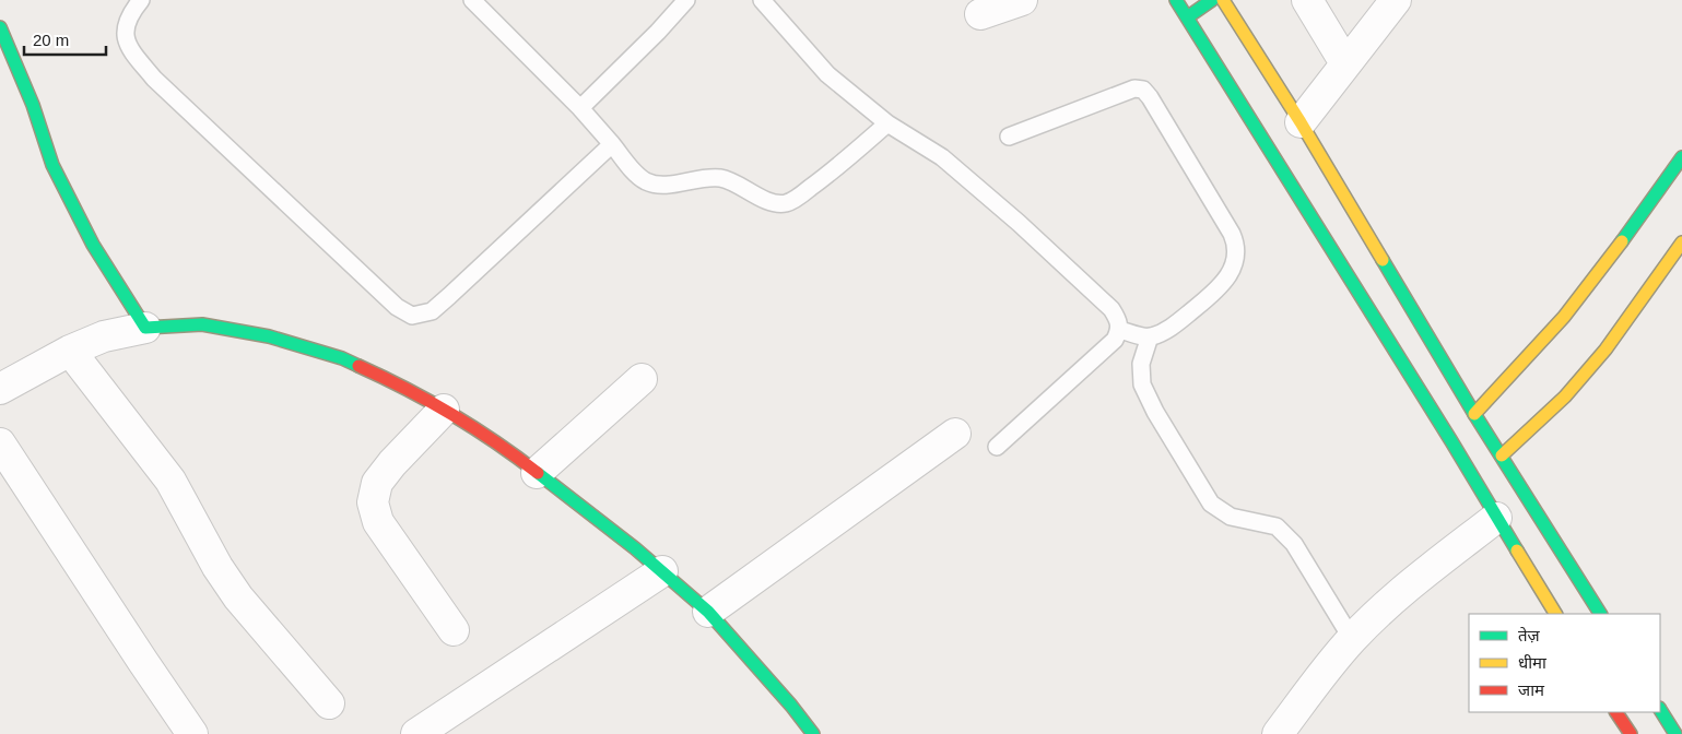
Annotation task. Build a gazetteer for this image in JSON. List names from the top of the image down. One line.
{"legend":["तेज़","धीमा","जाम"],"scale_bar":"20 m"}
